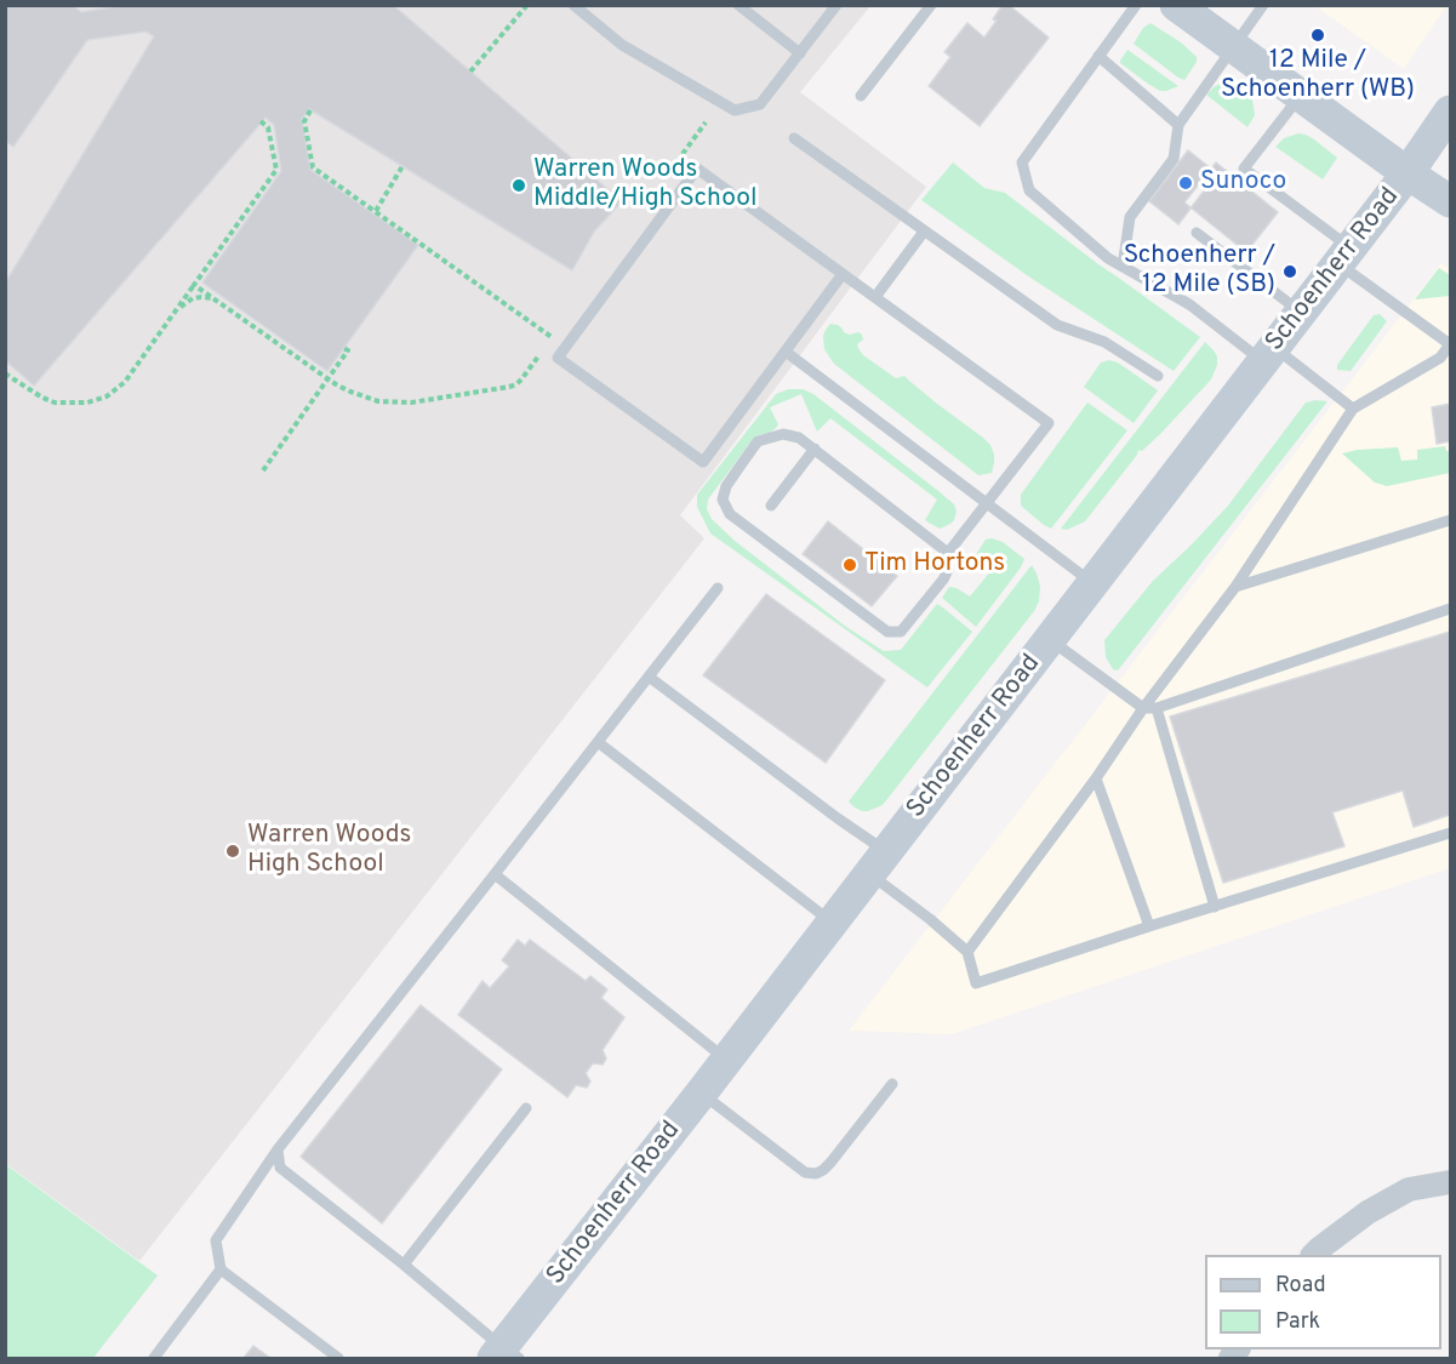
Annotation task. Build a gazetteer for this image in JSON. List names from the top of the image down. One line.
{"streets":{"main road":["Schoenherr Road"]},"places":["12 Mile / Schoenherr (WB)","Sunoco","Warren Woods Middle/High School","Schoenherr / 12 Mile (SB)","Tim Hortons","Warren Woods High School"],"legend":["Road","Park"]}
